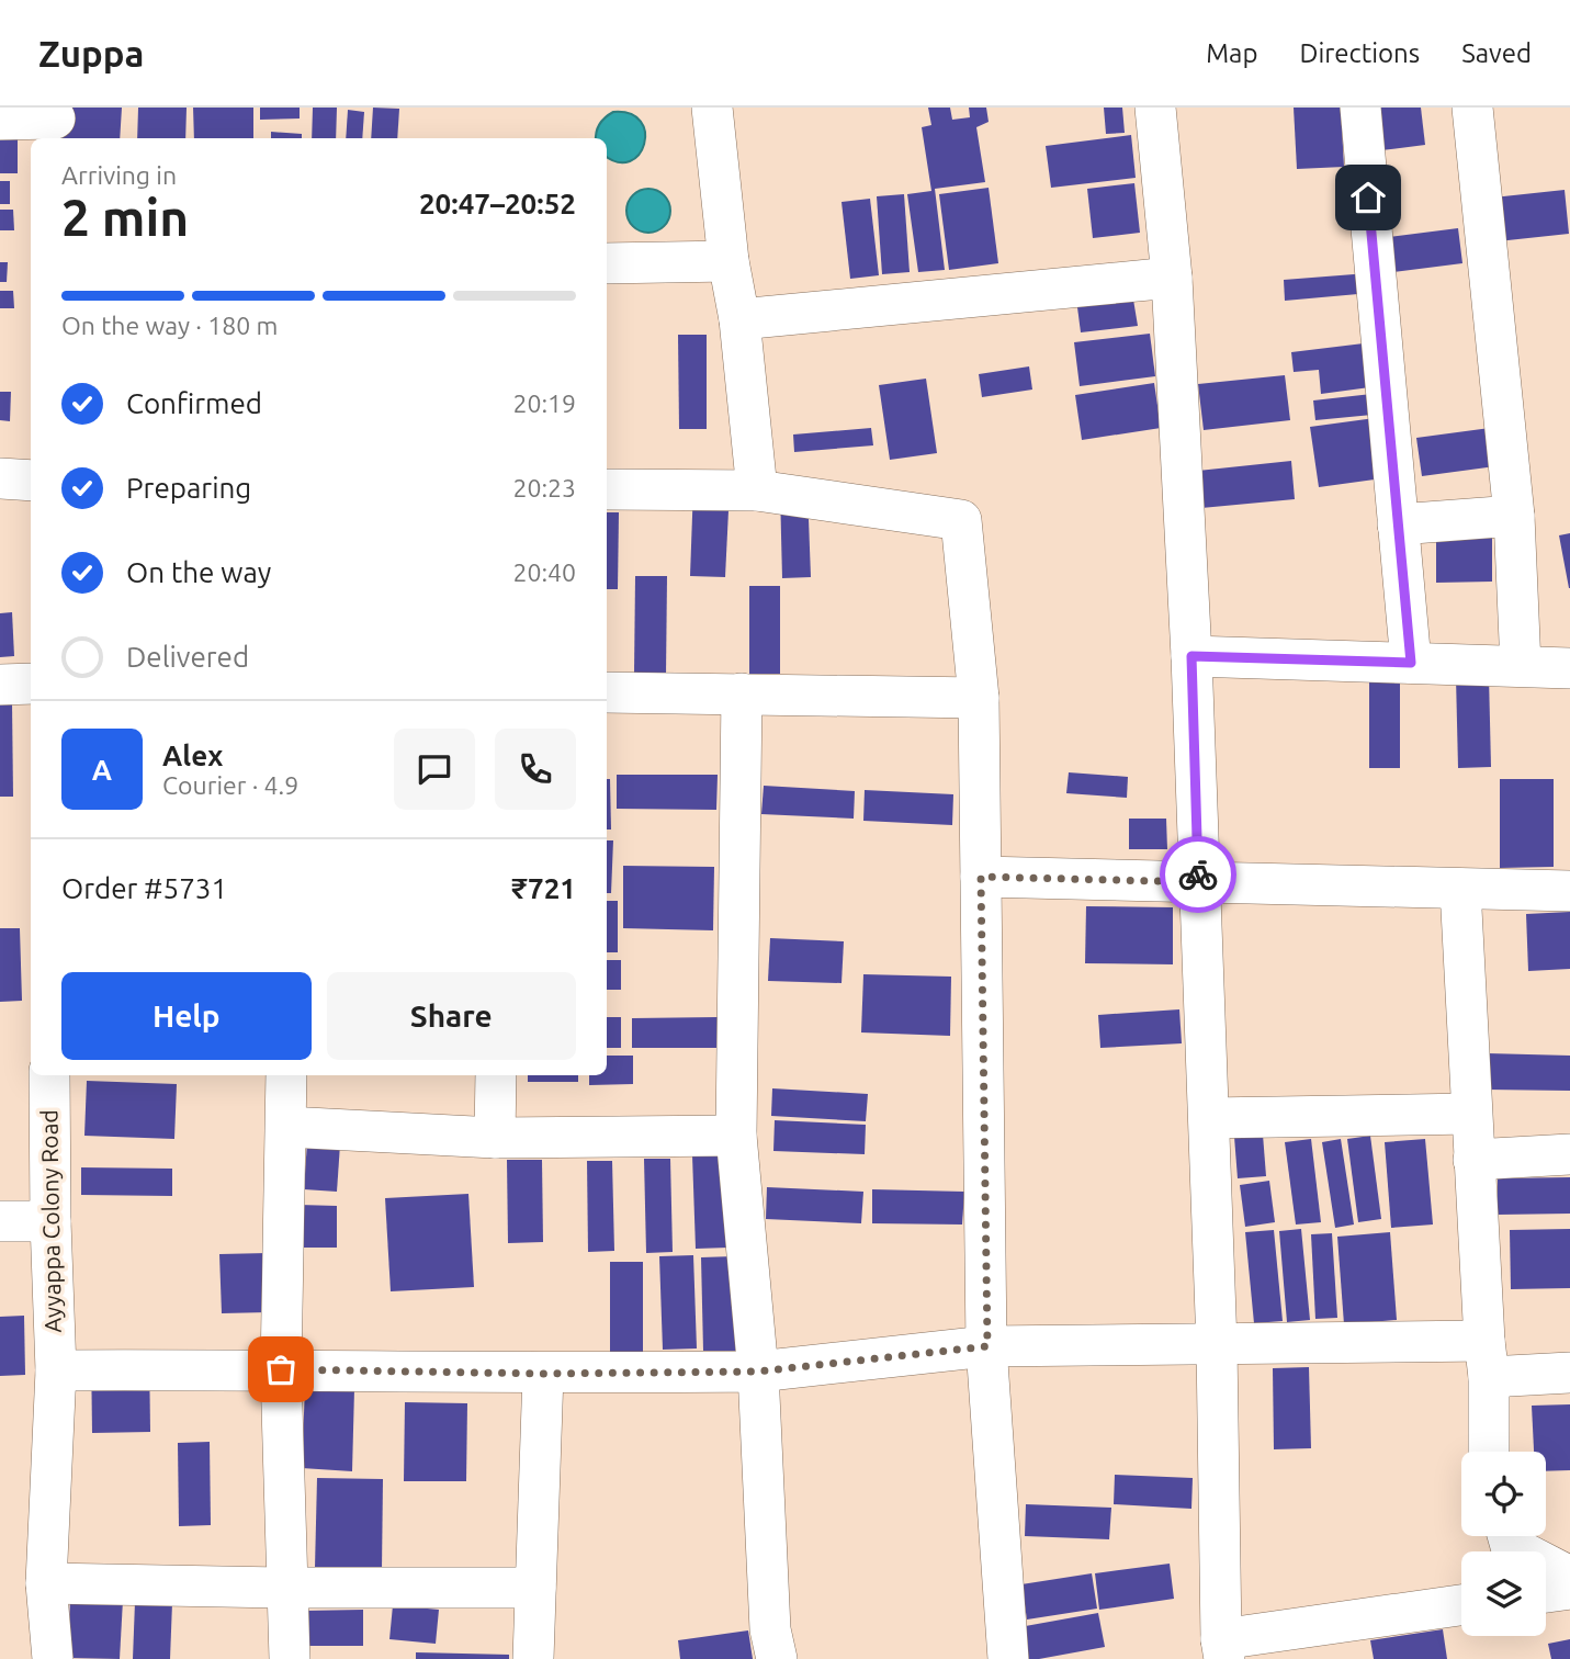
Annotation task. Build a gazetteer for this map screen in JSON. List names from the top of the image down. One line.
{"streets":{"street":["Ayyappa Colony Road"]},"page":{"header":"Zuppa","nav":["Map","Directions","Saved"],"heading":["2 min","Arriving in","20:47–20:52"],"panel":["Alex","Courier · 4.9","Order #5731","₹721"],"bar":"On the way · 180 m","list":[["Confirmed","20:19"],["Preparing","20:23"],["On the way","20:40"],"Delivered"],"round":"A","buttons":["Help","Share"]}}
